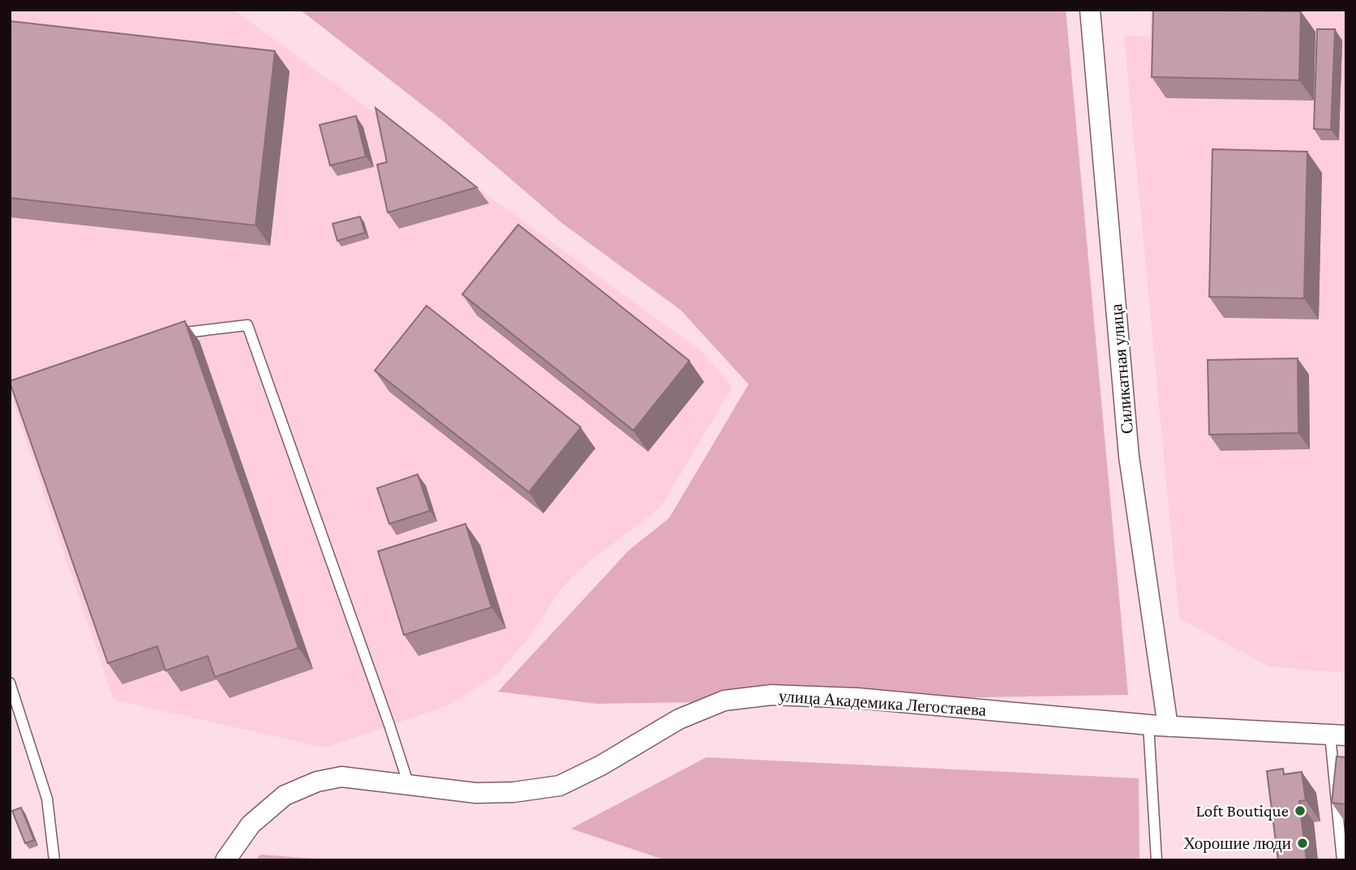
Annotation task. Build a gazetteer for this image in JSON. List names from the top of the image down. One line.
{"streets":{"street":["Силикатная улица","улица Академика Легостаева"]},"crossings":[["Силикатная улица","улица Академика Легостаева"]],"places":["Loft Boutique","Хорошие люди"]}
